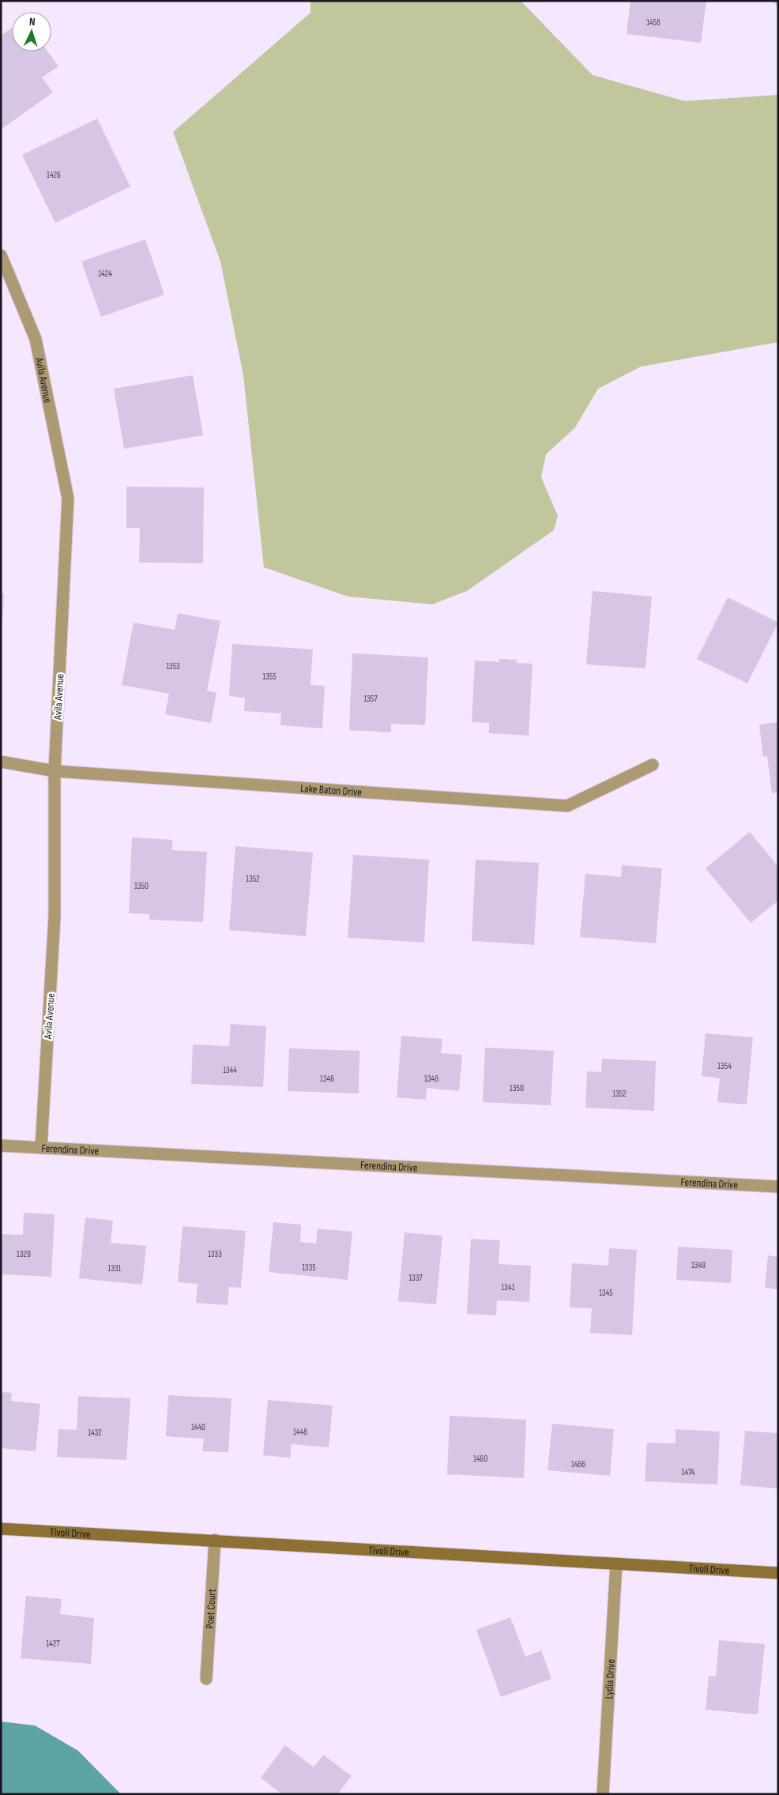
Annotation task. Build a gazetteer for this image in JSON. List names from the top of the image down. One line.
{"streets":{"street":["Avila Avenue","Lake Baton Drive","Ferendina Drive","Tivoli Drive","Poet Court","Lydia Drive"]},"crossings":[["Avila Avenue","Lake Baton Drive"],["Avila Avenue","Ferendina Drive"],["Tivoli Drive","Poet Court"],["Tivoli Drive","Lydia Drive"]],"house_numbers":["1458","1426","1424","1353","1355","1357","1352","1350","1354","1344","1346","1348","1350","1352","1329","1333","1349","1335","1331","1337","1341","1345","1440","1448","1432","1460","1466","1474","1427"],"north":"top"}
